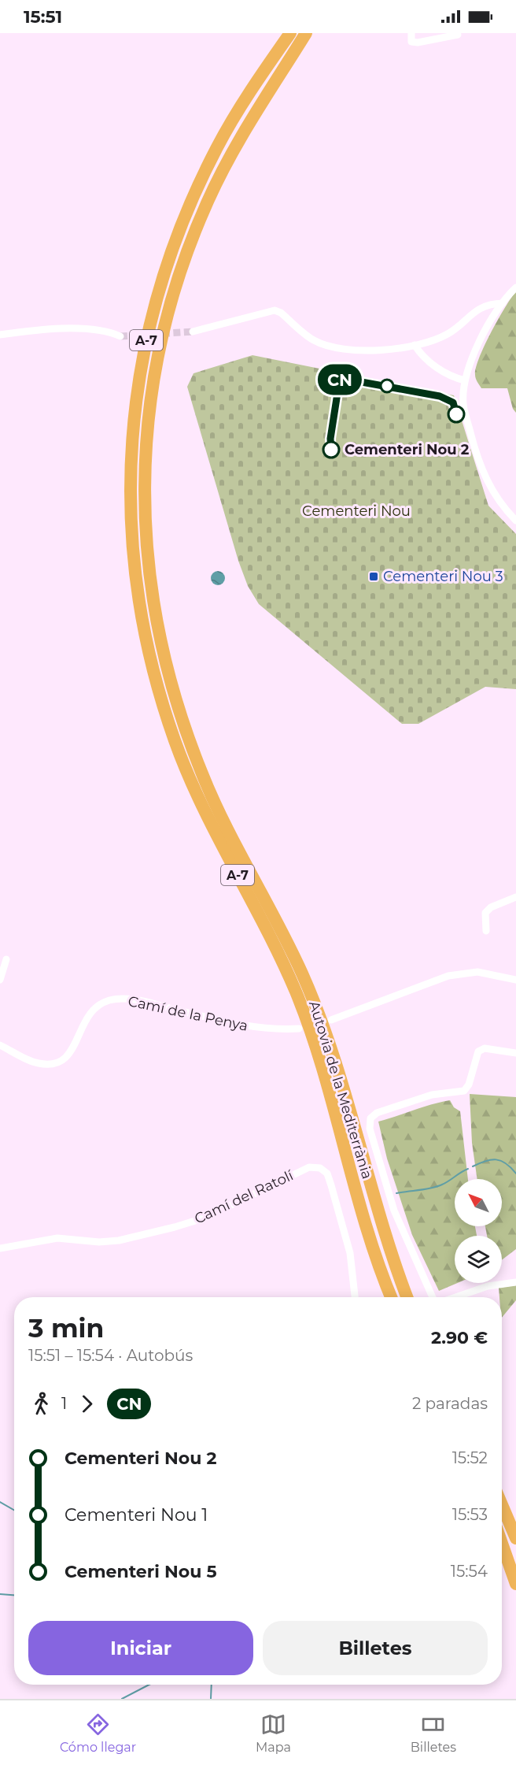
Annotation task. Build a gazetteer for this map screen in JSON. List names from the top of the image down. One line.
{"streets":{"highway":["A-7","Autovia de la Mediterrània"],"street":["Camí de la Penya","Camí del Ratolí"]},"parks":["Cementeri Nou"],"places":{"other":["Cementeri Nou 2"],"transit":["Cementeri Nou 3"]},"lines":["bus line CN"],"north":"top left","page":{"status":"15:51","on_map":"CN","heading":["3 min","15:51 – 15:54 · Autobús","2.90 €"],"legs":["1","CN","2 paradas"],"list":[{"name":"Cementeri Nou 2","value":"15:52"},{"name":"Cementeri Nou 1","value":"15:53"},{"name":"Cementeri Nou 5","value":"15:54"}],"buttons":["Iniciar","Billetes"],"tabs":["Cómo llegar","Mapa","Billetes"]}}
